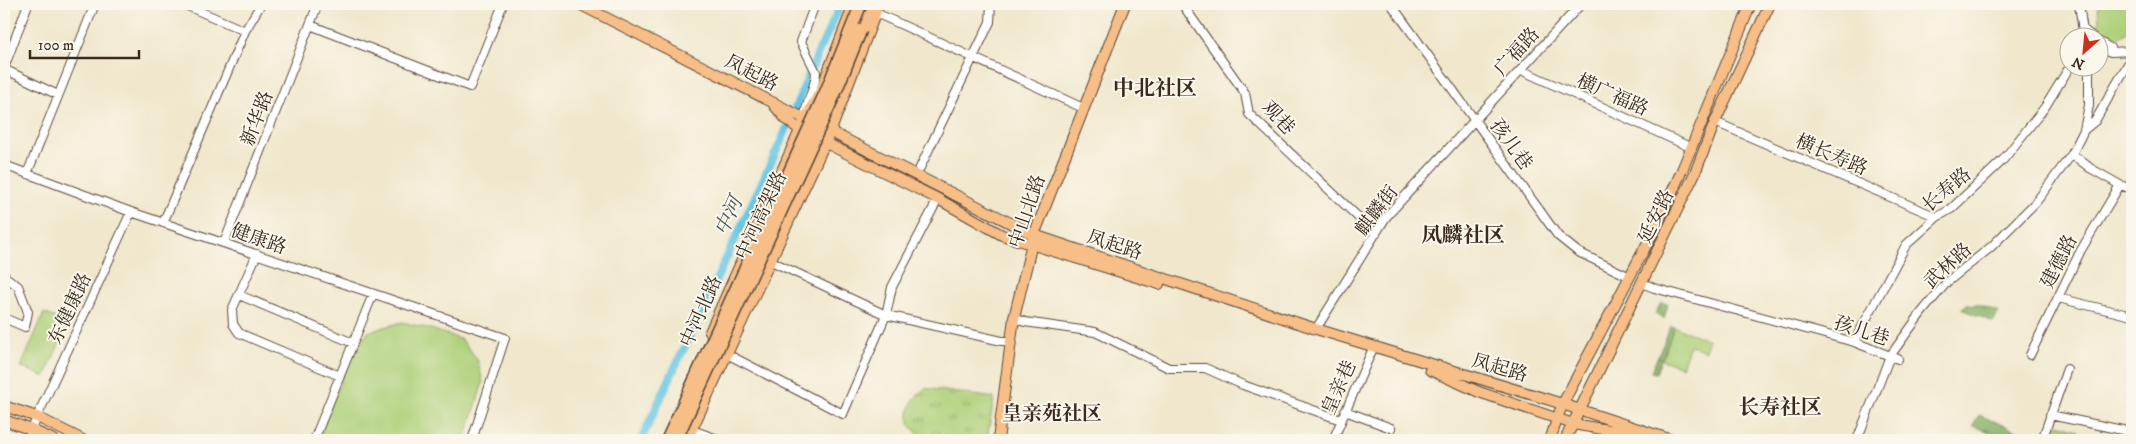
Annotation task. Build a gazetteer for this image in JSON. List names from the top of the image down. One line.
{"streets":{"highway":["中河高架路"],"main road":["凤起路","中山北路","延安路","中河北路"],"street":["广福路","横广福路","观巷","新华路","孩儿巷","横长寿路","长寿路","麒麟街","健康路","建德路","武林路","东健康路","皇亲巷"]},"crossings":[["广福路","横广福路"],["广福路","孩儿巷"],["广福路","麒麟街"],["凤起路","麒麟街"],["凤起路","中山北路"],["凤起路","延安路"],["凤起路","中河北路"],["凤起路","皇亲巷"],["横广福路","延安路"],["观巷","麒麟街"],["新华路","健康路"],["孩儿巷","长寿路"],["孩儿巷","麒麟街"],["孩儿巷","延安路"],["孩儿巷","武林路"],["横长寿路","长寿路"],["横长寿路","延安路"],["健康路","东健康路"]],"districts":["中北社区","凤麟社区","长寿社区","皇亲苑社区"],"water":["中河"],"scale_bar":"100 m","north":"bottom left"}
